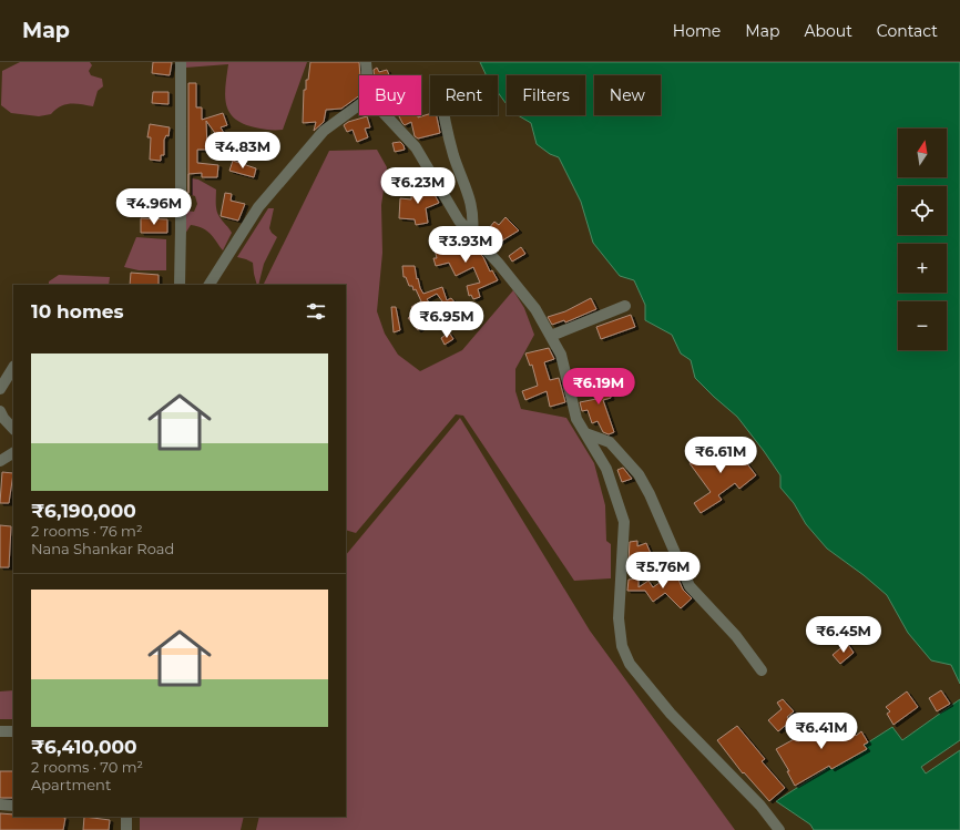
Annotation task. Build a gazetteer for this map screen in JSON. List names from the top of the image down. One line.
{"north":"top","page":{"header":"Map","nav":["Home","Map","About","Contact"],"chip":["Buy","Rent","Filters","New"],"map_buttons":["+","−"],"price":["₹4.83M","₹6.23M","₹4.96M","₹3.93M","₹6.95M","₹6.19M","₹6.61M","₹5.76M","₹6.45M","₹6.41M"],"heading":"10 homes","list":[{"name":"₹6,190,000","note":"2 rooms · 76 m² · Nana Shankar Road"},{"name":"₹6,410,000","note":"2 rooms · 70 m² · Apartment"}]}}
